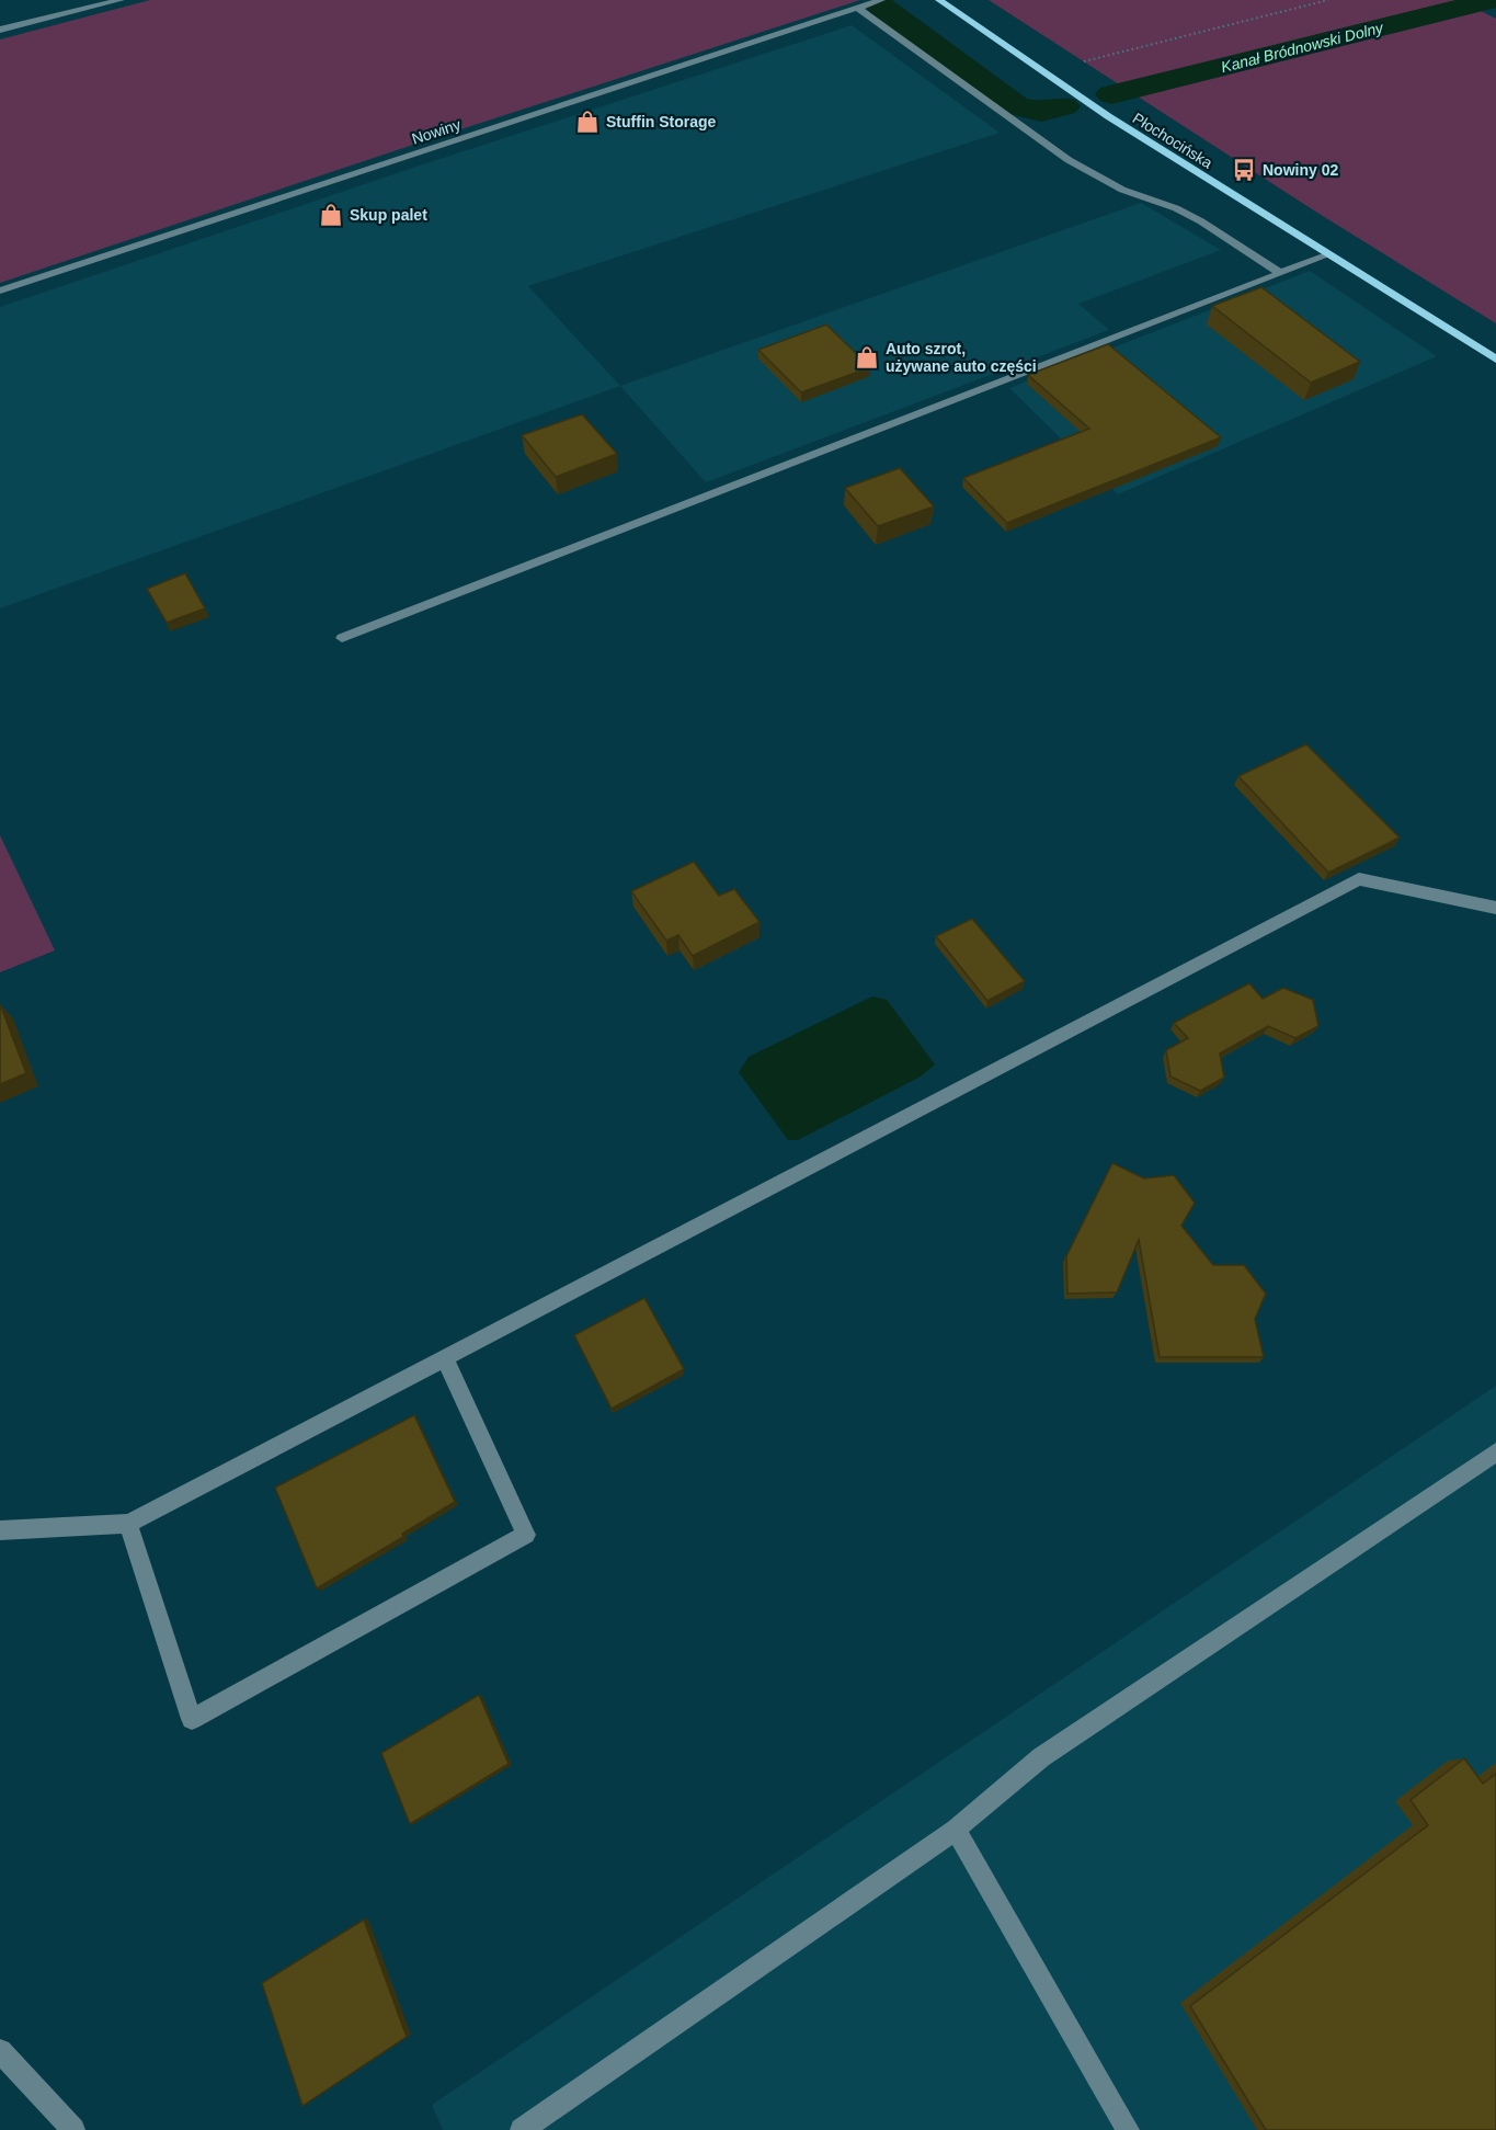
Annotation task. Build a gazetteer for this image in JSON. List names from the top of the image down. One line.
{"streets":{"main road":["Płochocińska"],"street":["Nowiny"]},"water":["Kanał Bródnowski Dolny"],"places":{"shop":["Stuffin Storage","Skup palet","Auto szrot, używane auto części"],"bus stop":["Nowiny 02"]}}
